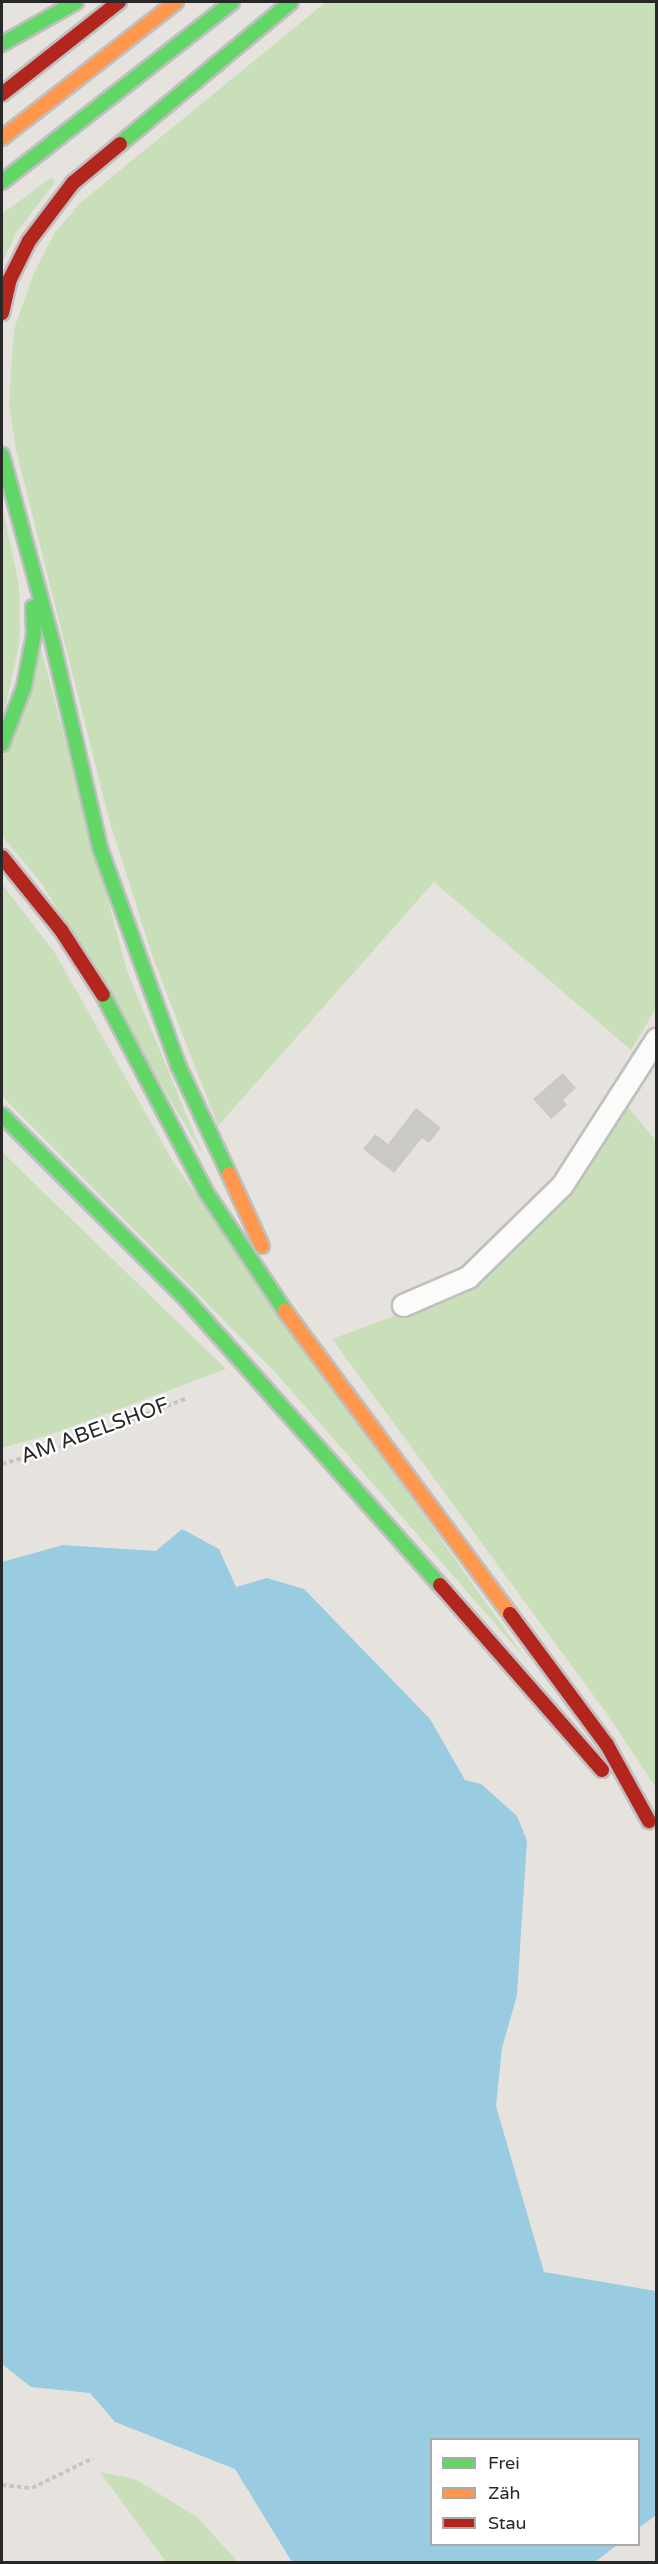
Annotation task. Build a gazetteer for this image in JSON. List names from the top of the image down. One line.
{"streets":{"path":["AM ABELSHOF"]},"legend":["Frei","Zäh","Stau"]}
